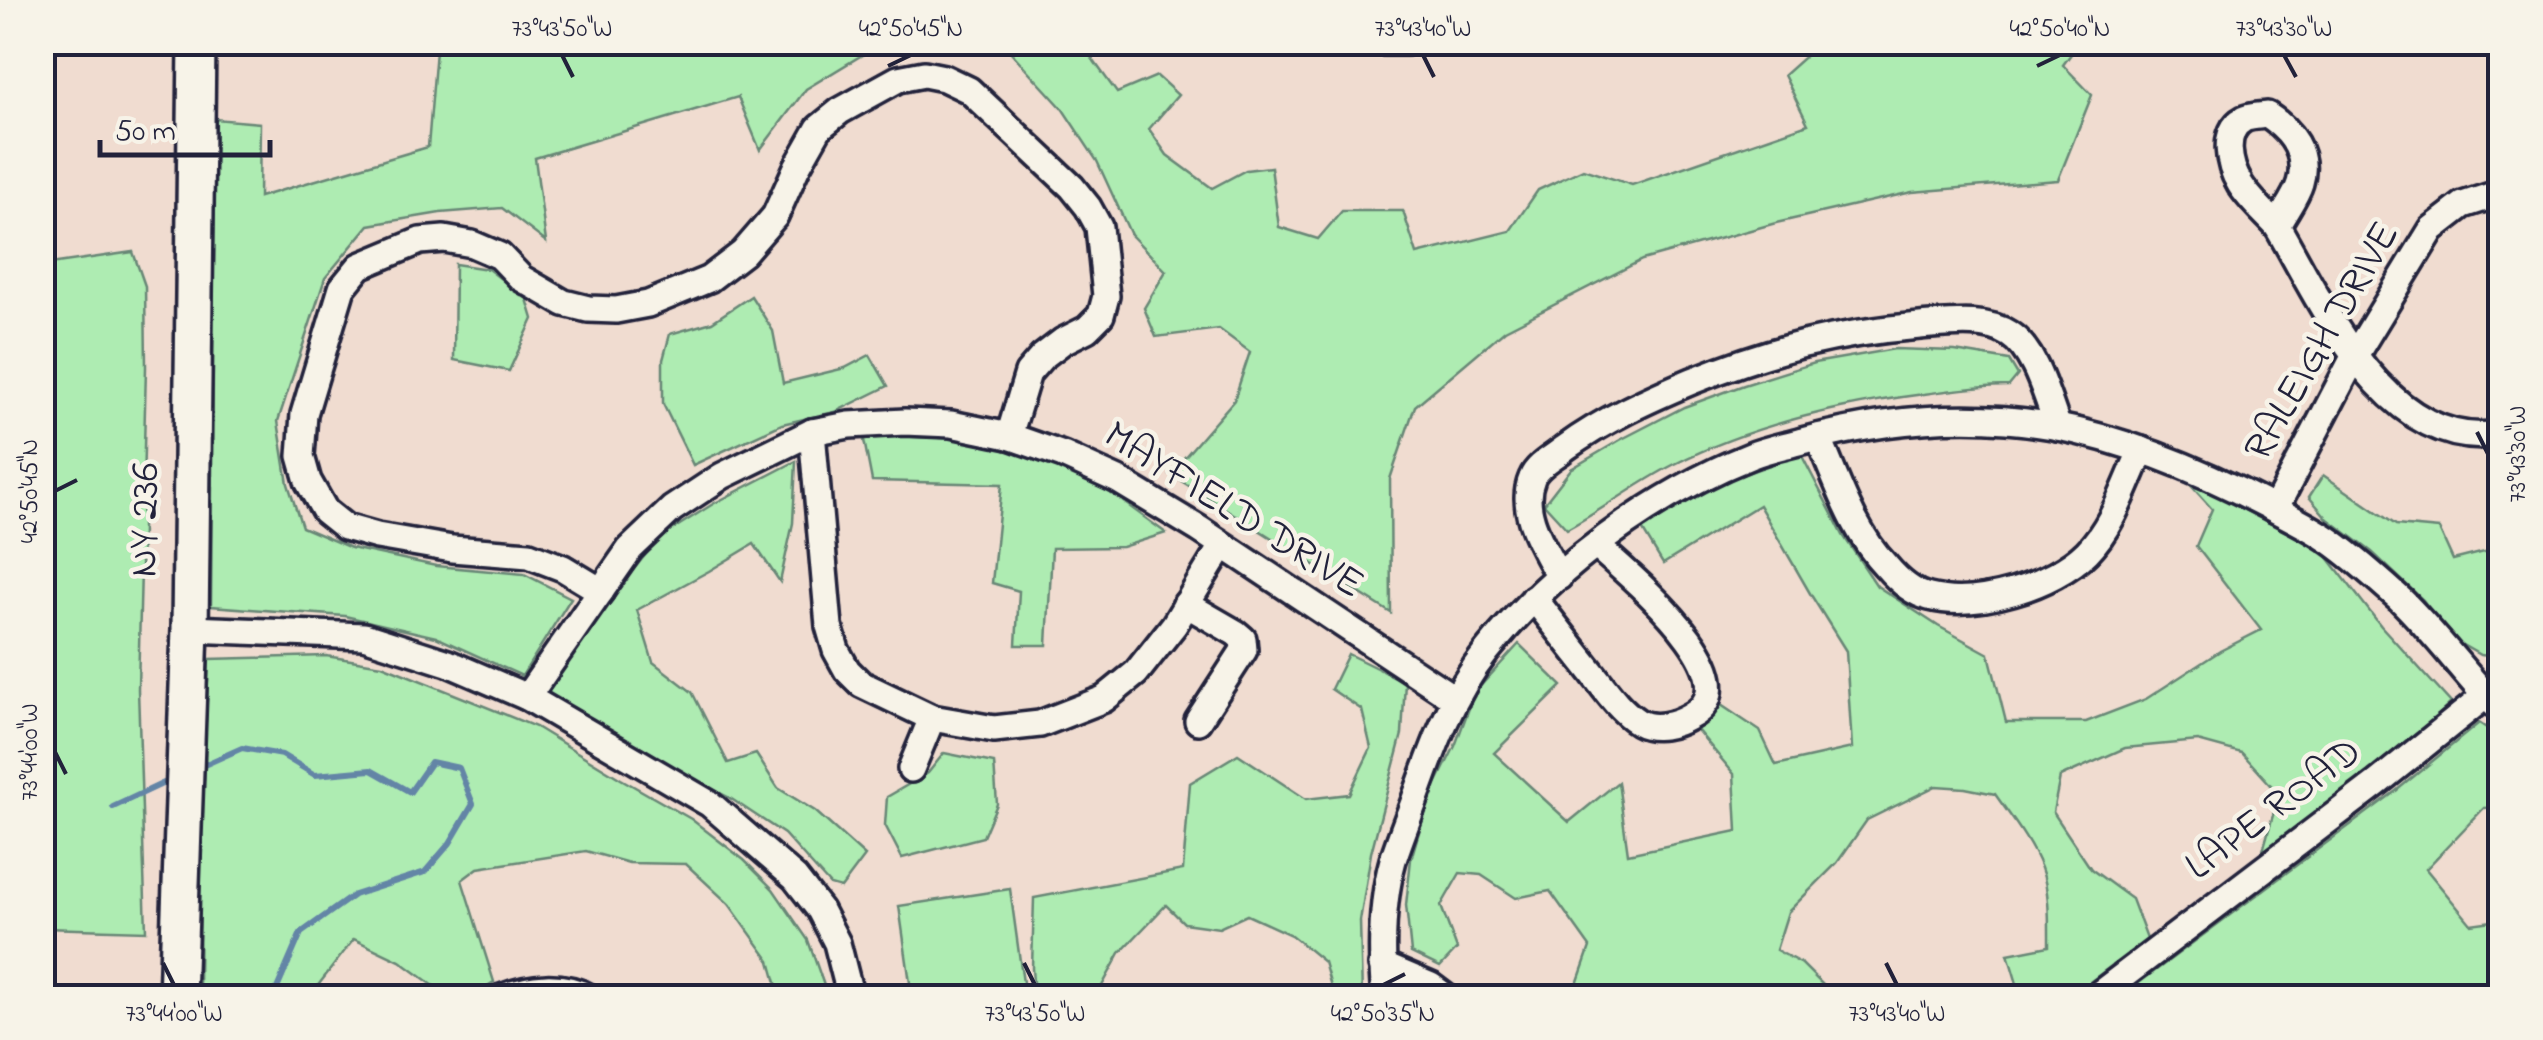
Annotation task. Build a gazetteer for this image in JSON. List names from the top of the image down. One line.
{"streets":{"main road":["NY 236"],"street":["RALEIGH DRIVE","MAYFIELD DRIVE","LAPE ROAD"]},"scale_bar":"50 m","coordinates":["73°43'50\"W","42°50'45\"N","73°43'40\"W","42°50'40\"N","73°43'30\"W","73°44'00\"W","42°50'35\"N"]}
